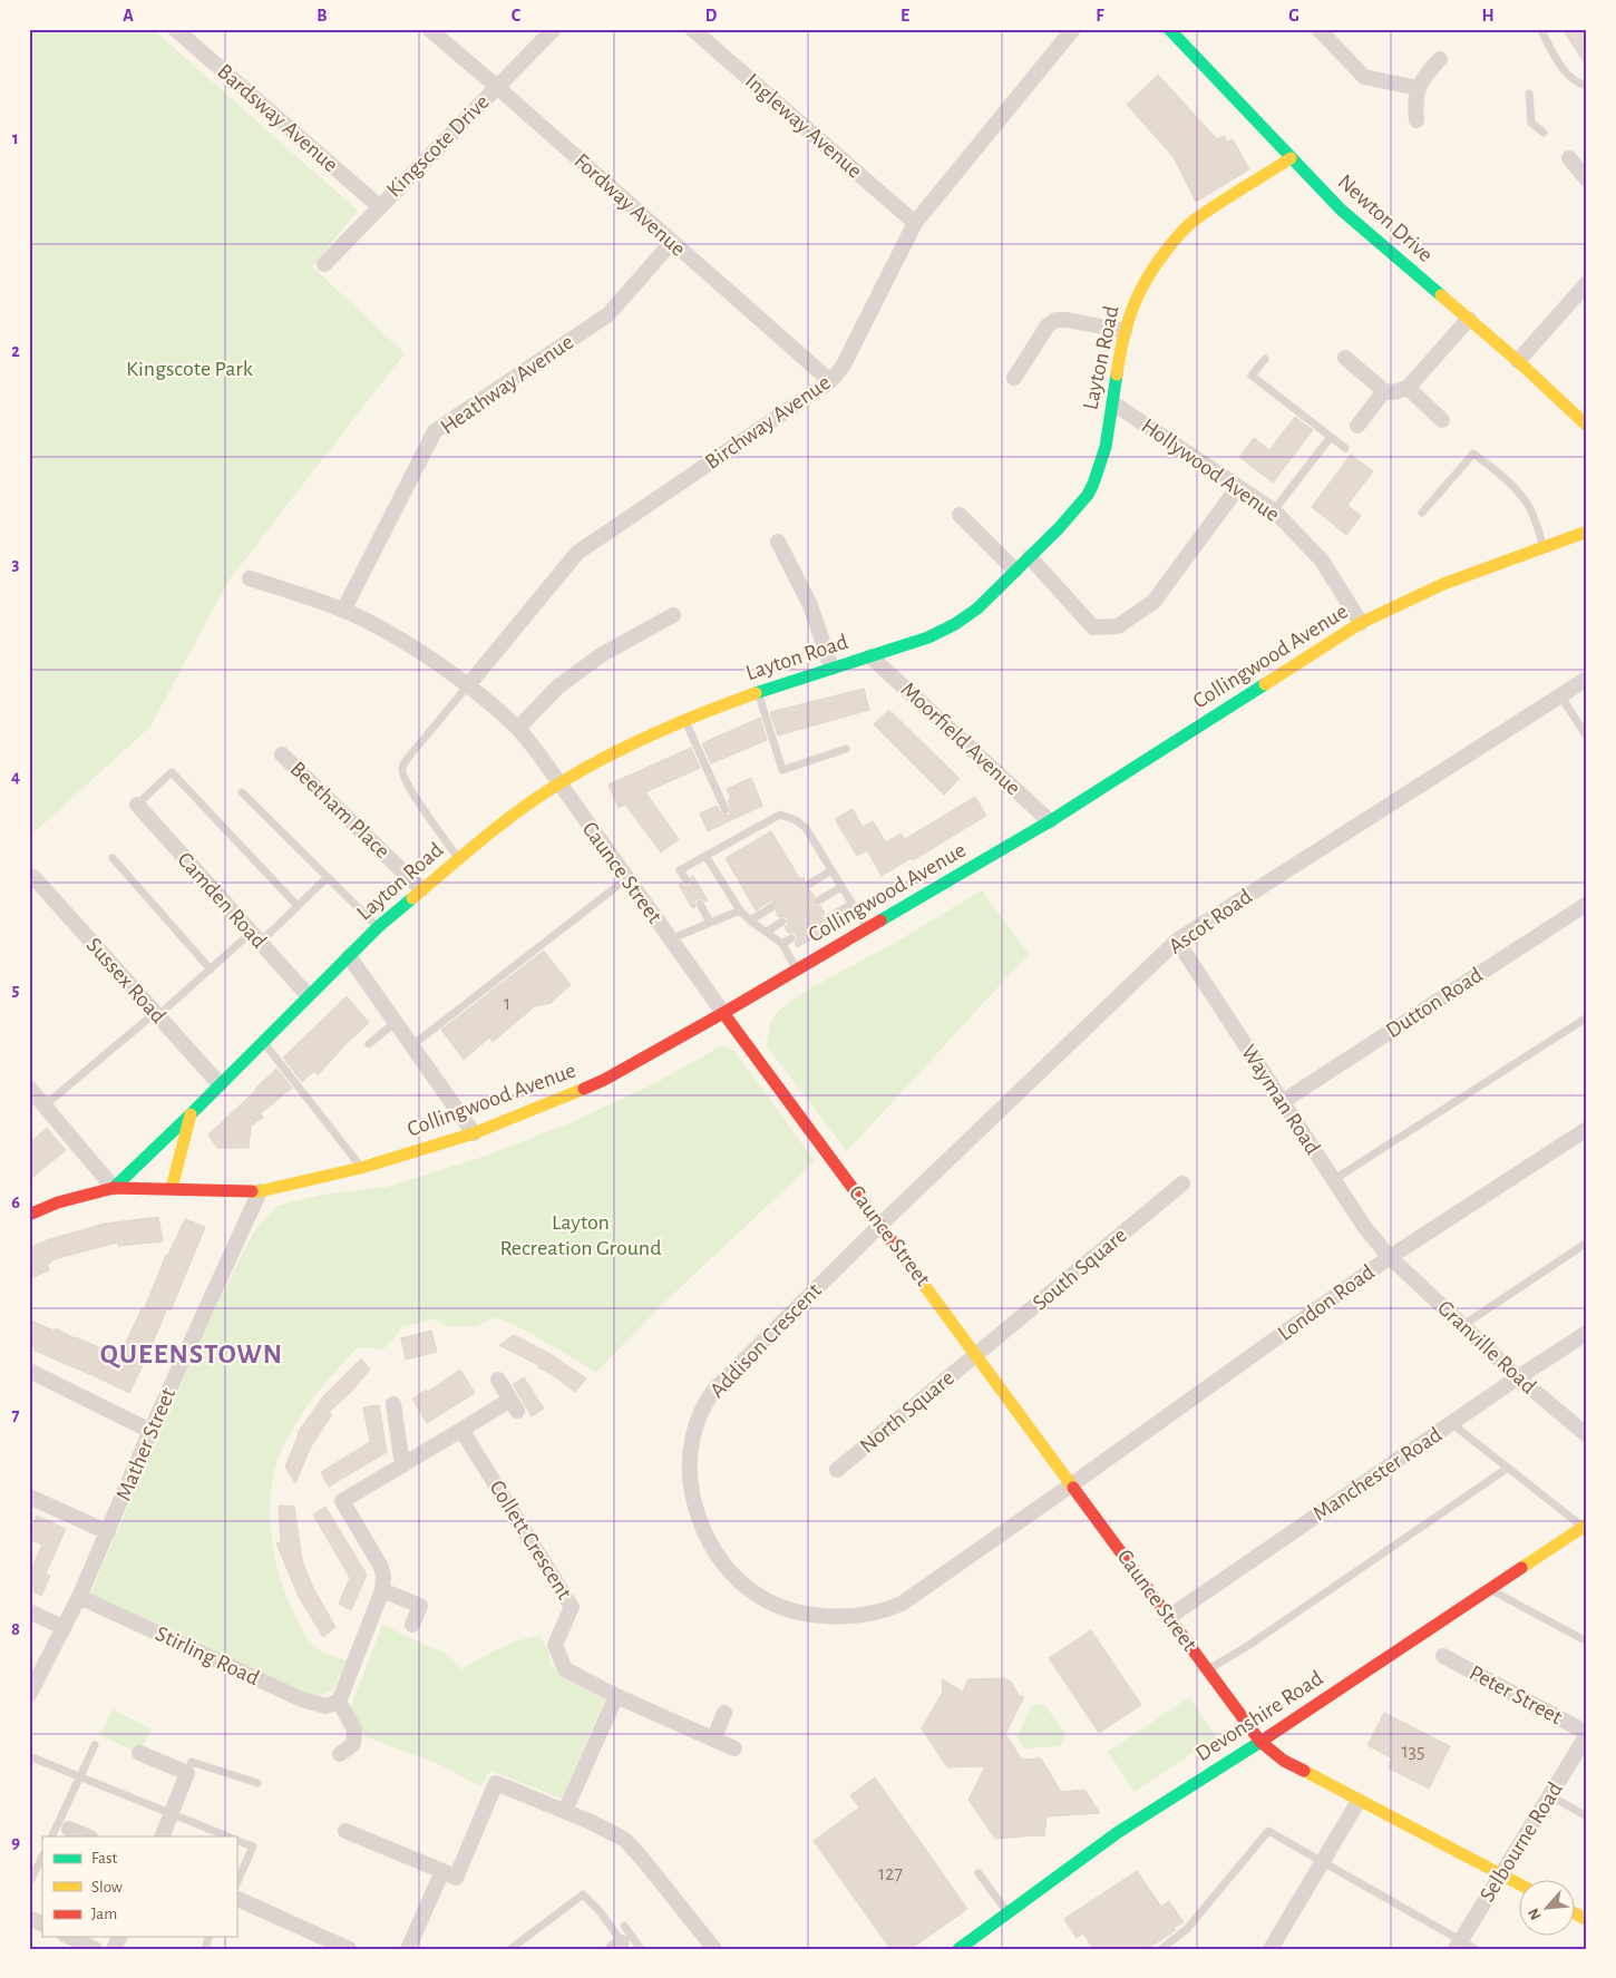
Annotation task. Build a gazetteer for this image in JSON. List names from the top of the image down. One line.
{"streets":{"street":["Bardsway Avenue","Ingleway Avenue","Kingscote Drive","Fordway Avenue","Newton Drive","Layton Road","Heathway Avenue","Birchway Avenue","Hollywood Avenue","Collingwood Avenue","Moorfield Avenue","Beetham Place","Caunce Street","Camden Road","Ascot Road","Sussex Road","Dutton Road","Wayman Road","South Square","London Road","Addison Crescent","Granville Road","North Square","Mather Street","Manchester Road","Collett Crescent","Stirling Road","Peter Street","Devonshire Road","Selbourne Road"]},"crossings":[["Bardsway Avenue","Kingscote Drive"],["Ingleway Avenue","Birchway Avenue"],["Kingscote Drive","Fordway Avenue"],["Fordway Avenue","Heathway Avenue"],["Fordway Avenue","Birchway Avenue"],["Newton Drive","Layton Road"],["Layton Road","Hollywood Avenue"],["Layton Road","Collingwood Avenue"],["Layton Road","Moorfield Avenue"],["Layton Road","Beetham Place"],["Layton Road","Caunce Street"],["Layton Road","Camden Road"],["Layton Road","Sussex Road"],["Heathway Avenue","Caunce Street"],["Birchway Avenue","Caunce Street"],["Hollywood Avenue","Collingwood Avenue"],["Collingwood Avenue","Moorfield Avenue"],["Collingwood Avenue","Caunce Street"],["Collingwood Avenue","Mather Street"],["Caunce Street","Ascot Road"],["Caunce Street","South Square"],["Caunce Street","London Road"],["Caunce Street","Addison Crescent"],["Caunce Street","North Square"],["Caunce Street","Manchester Road"],["Caunce Street","Devonshire Road"],["Caunce Street","Selbourne Road"],["Ascot Road","Wayman Road"],["Ascot Road","Addison Crescent"],["Dutton Road","Wayman Road"],["Wayman Road","London Road"],["Wayman Road","Granville Road"],["South Square","North Square"],["London Road","Addison Crescent"],["London Road","Granville Road"],["Granville Road","Manchester Road"],["Mather Street","Stirling Road"],["Peter Street","Selbourne Road"]],"districts":["QUEENSTOWN"],"parks":["Kingscote Park","Layton Recreation Ground"],"house_numbers":["1","135","127"],"legend":["Fast","Slow","Jam"],"north":"bottom left","grid":{"columns":["A","B","C","D","E","F","G","H"],"rows":["1","2","3","4","5","6","7","8","9"]}}
